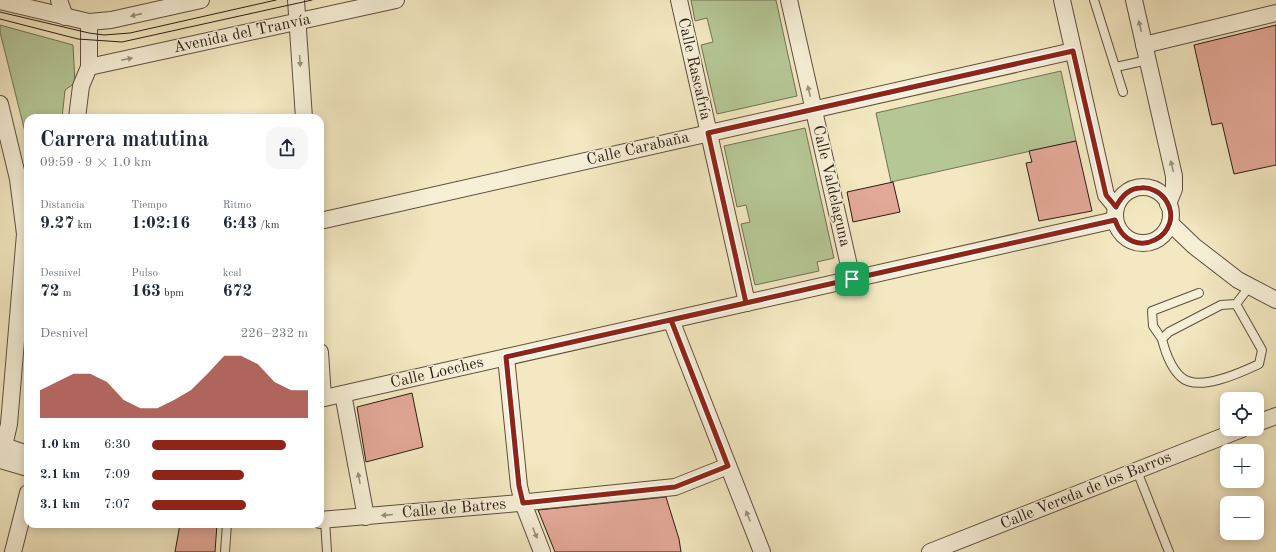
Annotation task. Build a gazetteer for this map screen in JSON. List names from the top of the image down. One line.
{"streets":{"street":["Avenida del Tranvía","Calle Rascafría","Calle Carabaña","Calle Valdelaguna","Calle Loeches","Calle Vereda de los Barros","Calle de Batres"]},"crossings":[["Calle Rascafría","Calle Carabaña"],["Calle Rascafría","Calle Loeches"],["Calle Carabaña","Calle Valdelaguna"],["Calle Valdelaguna","Calle Loeches"]],"one_way":["Calle Valdelaguna","Calle de Batres"],"page":{"heading":["Carrera matutina","09:59 · 9 × 1.0 km"],"stats":[["Distancia","9.27 km"],["Tiempo","1:02:16"],["Ritmo","6:43 /km"],["Desnivel","72 m"],["Pulso","163 bpm"],["kcal","672"]],"chart":["Desnivel","226–232 m"],"map_buttons":["+","−"],"list":[{"name":"1.0 km","note":"6:30"},{"name":"2.1 km","note":"7:09"},{"name":"3.1 km","note":"7:07"}]}}
